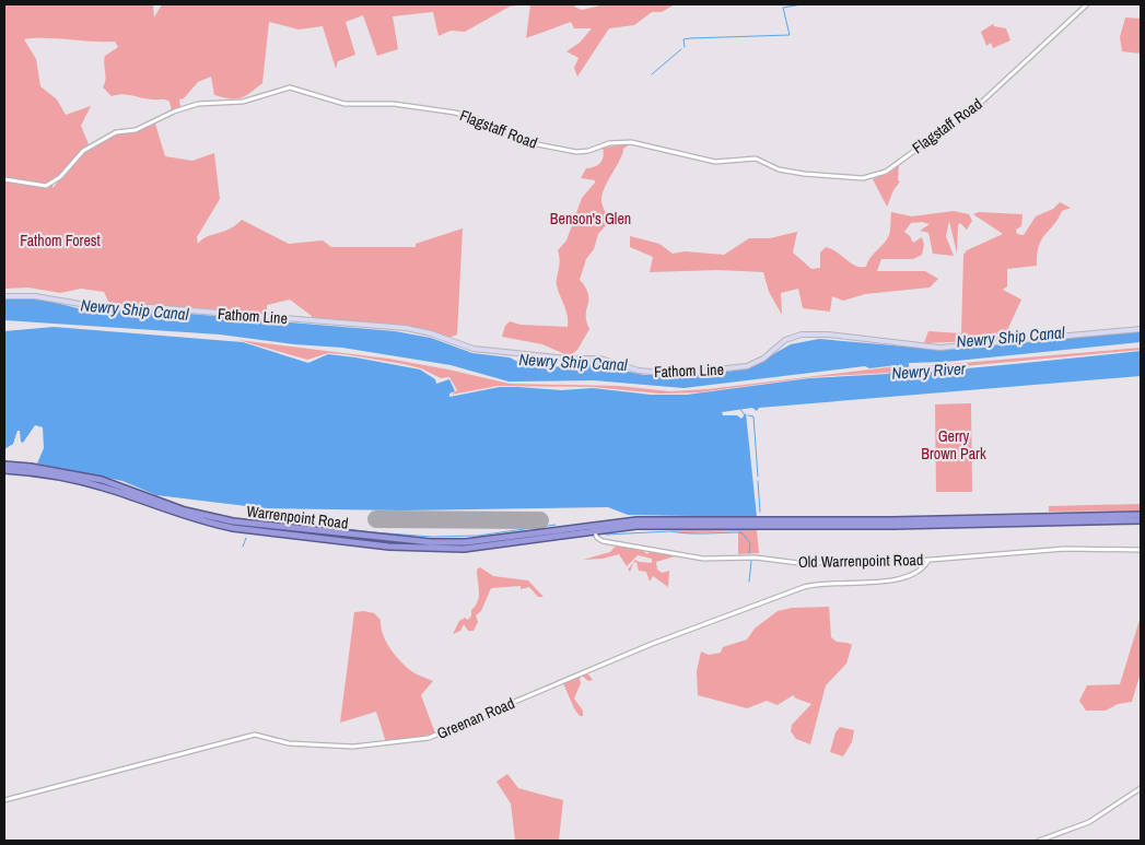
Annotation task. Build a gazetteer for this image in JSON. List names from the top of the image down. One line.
{"streets":{"highway":["Warrenpoint Road"],"main road":["Fathom Line"],"street":["Flagstaff Road","Old Warrenpoint Road","Greenan Road"]},"crossings":[["Warrenpoint Road","Old Warrenpoint Road"],["Old Warrenpoint Road","Greenan Road"]],"water":["Newry Ship Canal","Newry River"],"parks":["Benson's Glen","Fathom Forest","Gerry Brown Park"]}
